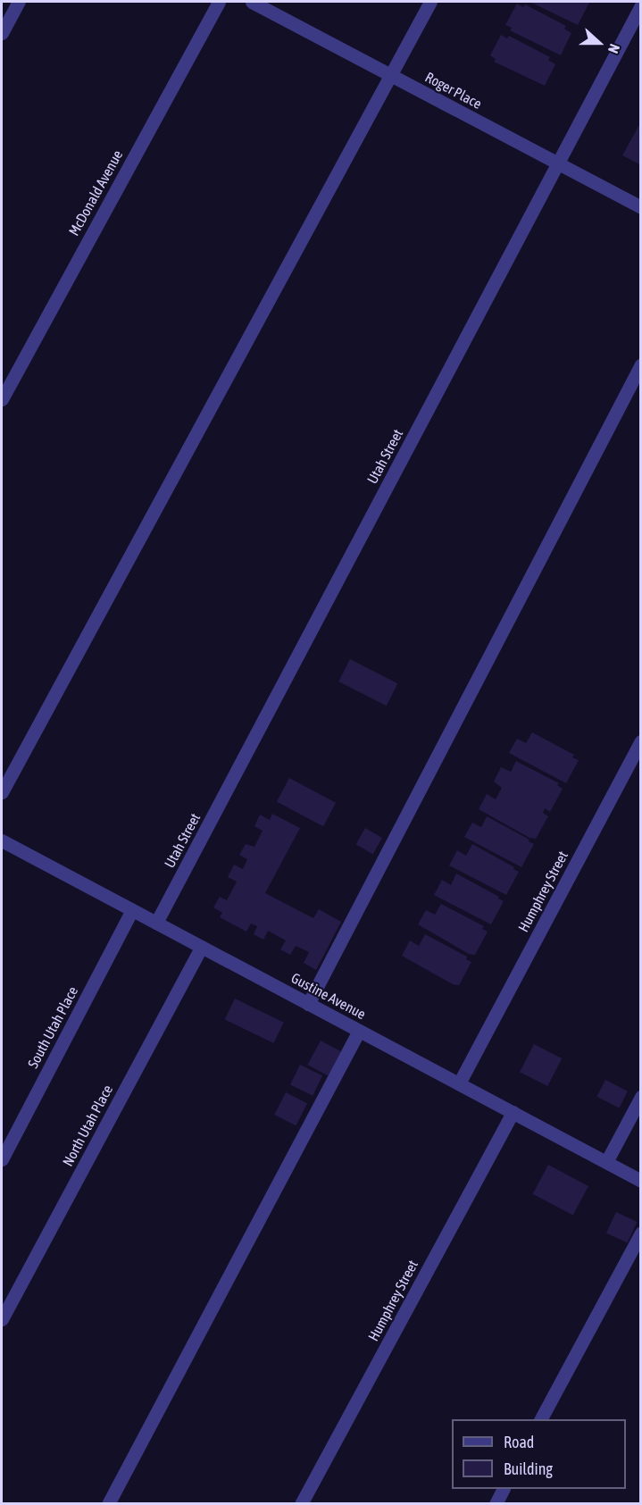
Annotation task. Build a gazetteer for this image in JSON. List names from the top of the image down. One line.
{"streets":{"street":["Roger Place","McDonald Avenue","Utah Street","Humphrey Street","Gustine Avenue","South Utah Place","North Utah Place"]},"crossings":[["Roger Place","Utah Street"],["Utah Street","Gustine Avenue"],["Humphrey Street","Gustine Avenue"],["Gustine Avenue","South Utah Place"],["Gustine Avenue","North Utah Place"]],"legend":["Road","Building"],"north":"right"}
